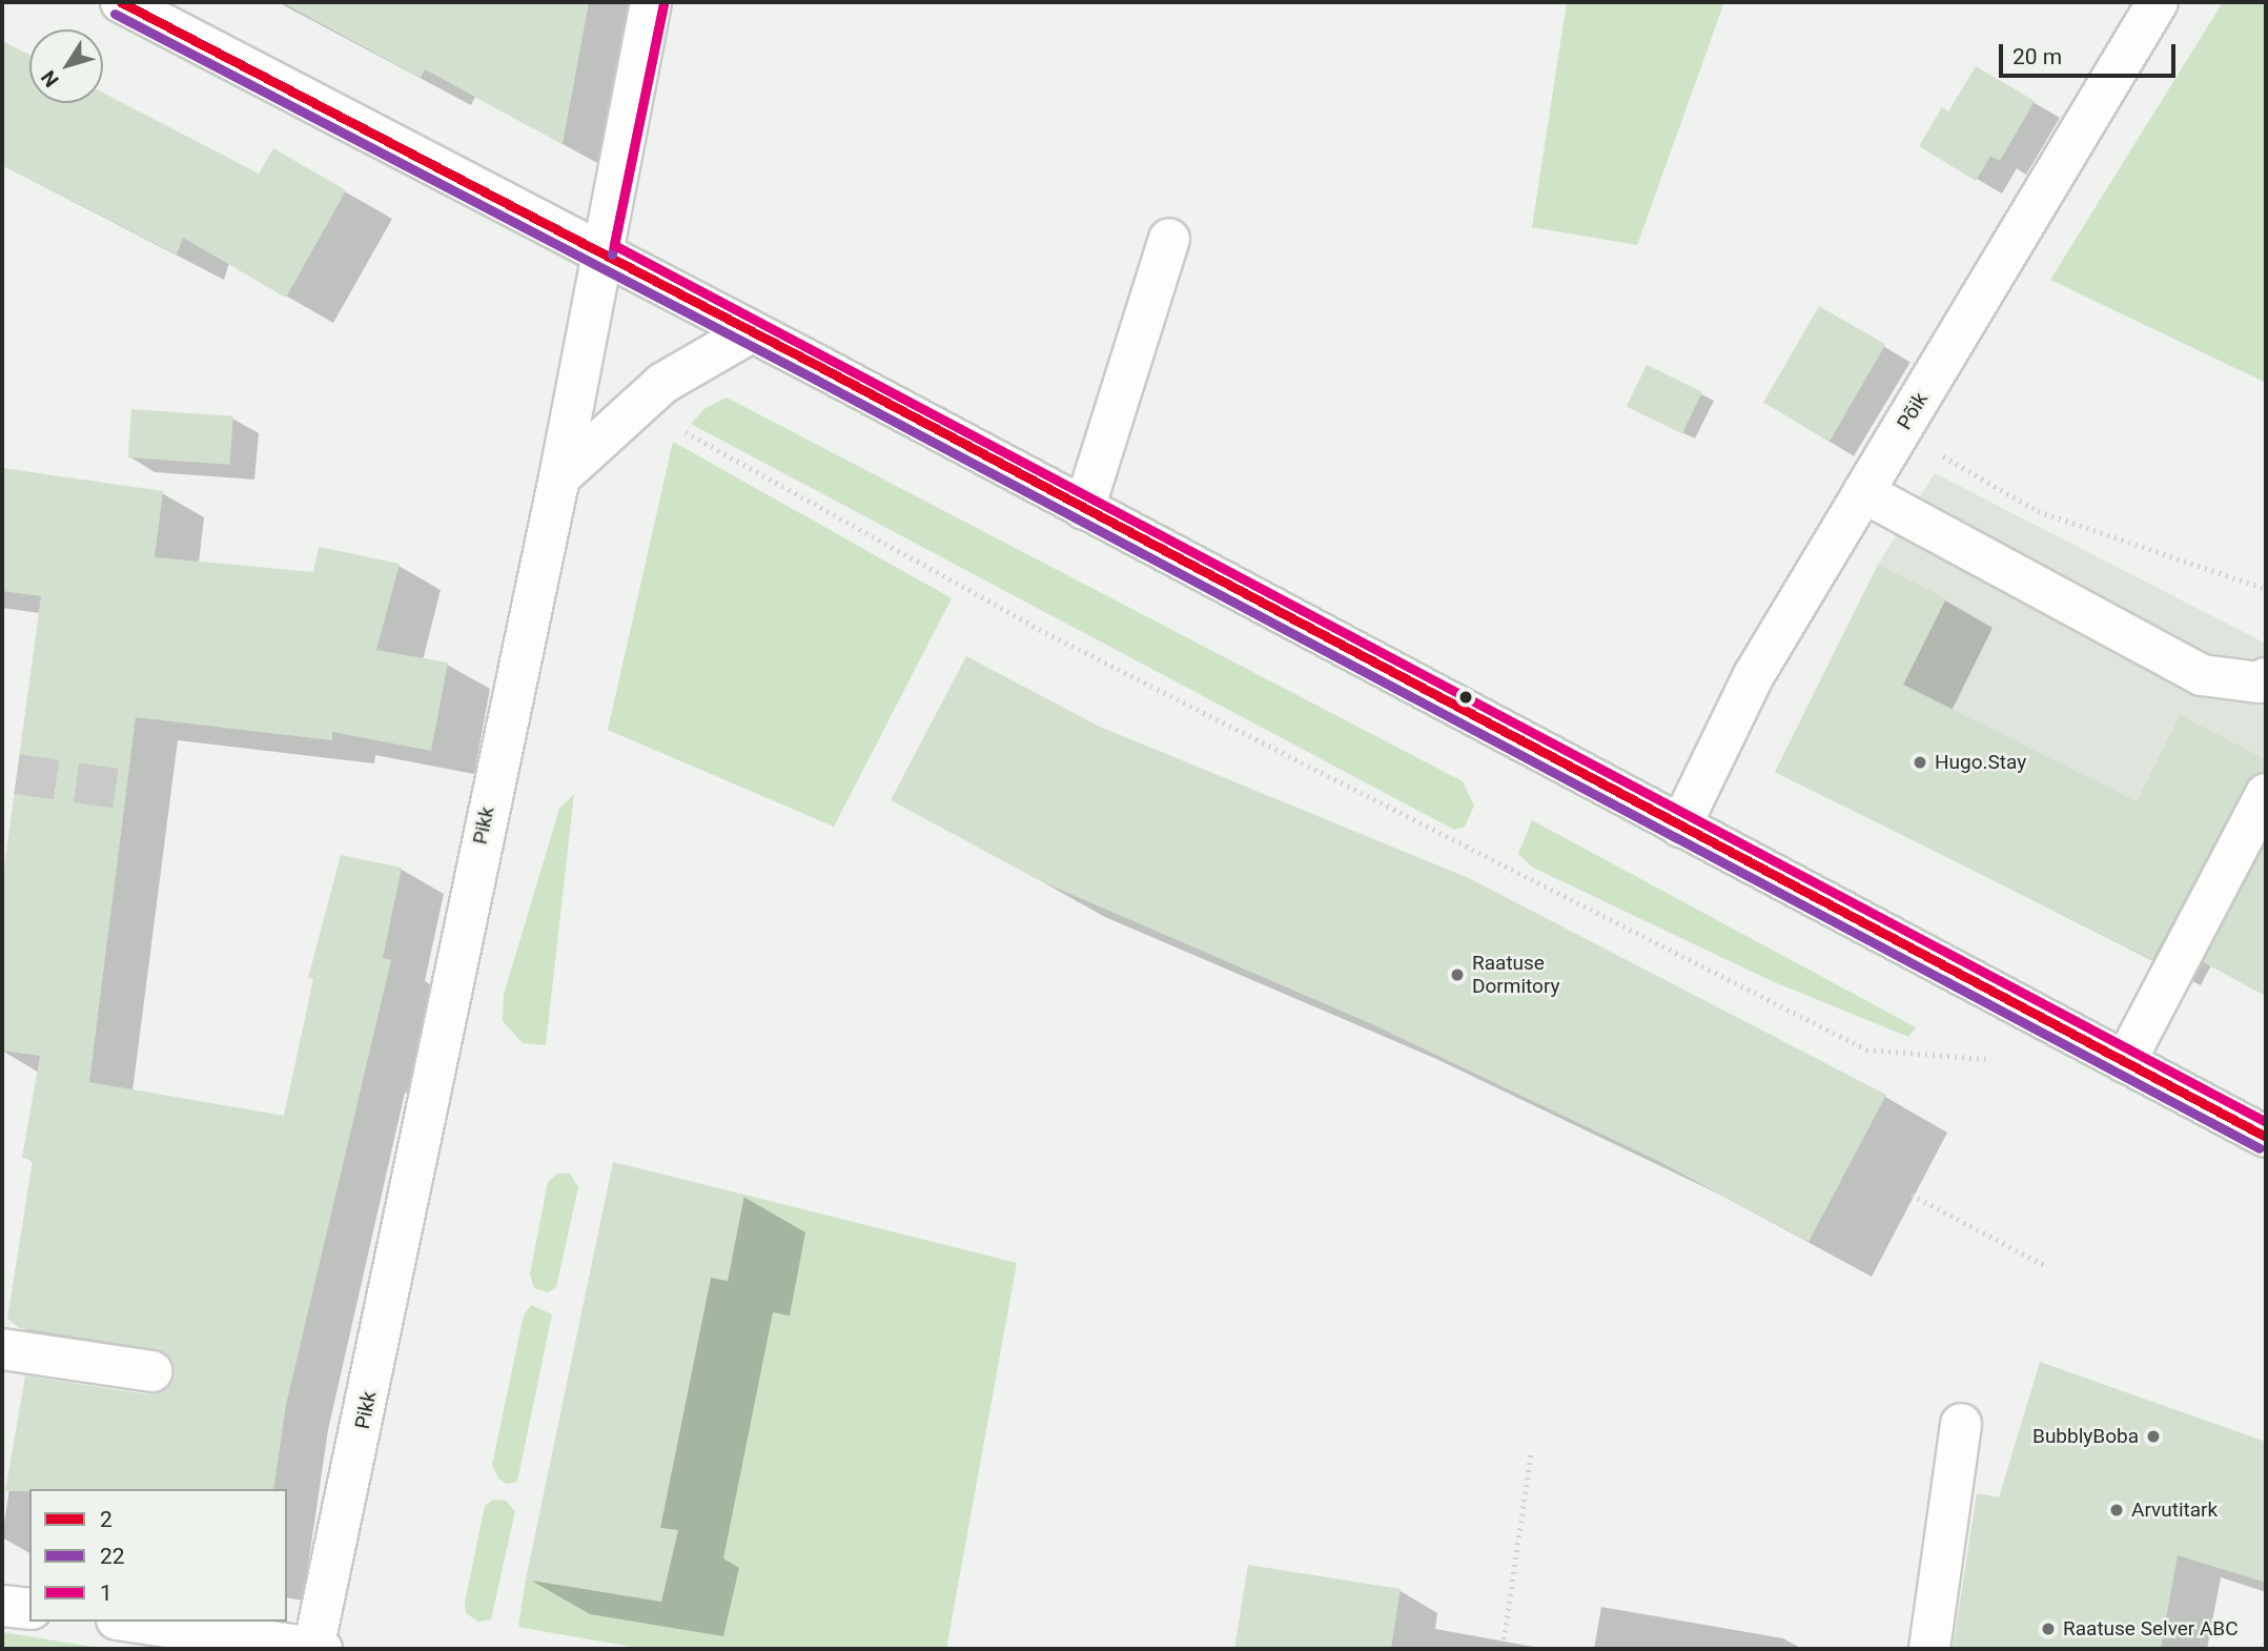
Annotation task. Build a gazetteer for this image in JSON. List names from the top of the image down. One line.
{"streets":{"street":["Põik","Pikk"]},"places":["Hugo.Stay","Raatuse Dormitory","BubblyBoba","Arvutitark","Raatuse Selver ABC"],"lines":["transit line 2","transit line 22","transit line 1"],"legend":["2","22","1"],"scale_bar":"20 m","north":"bottom left"}
